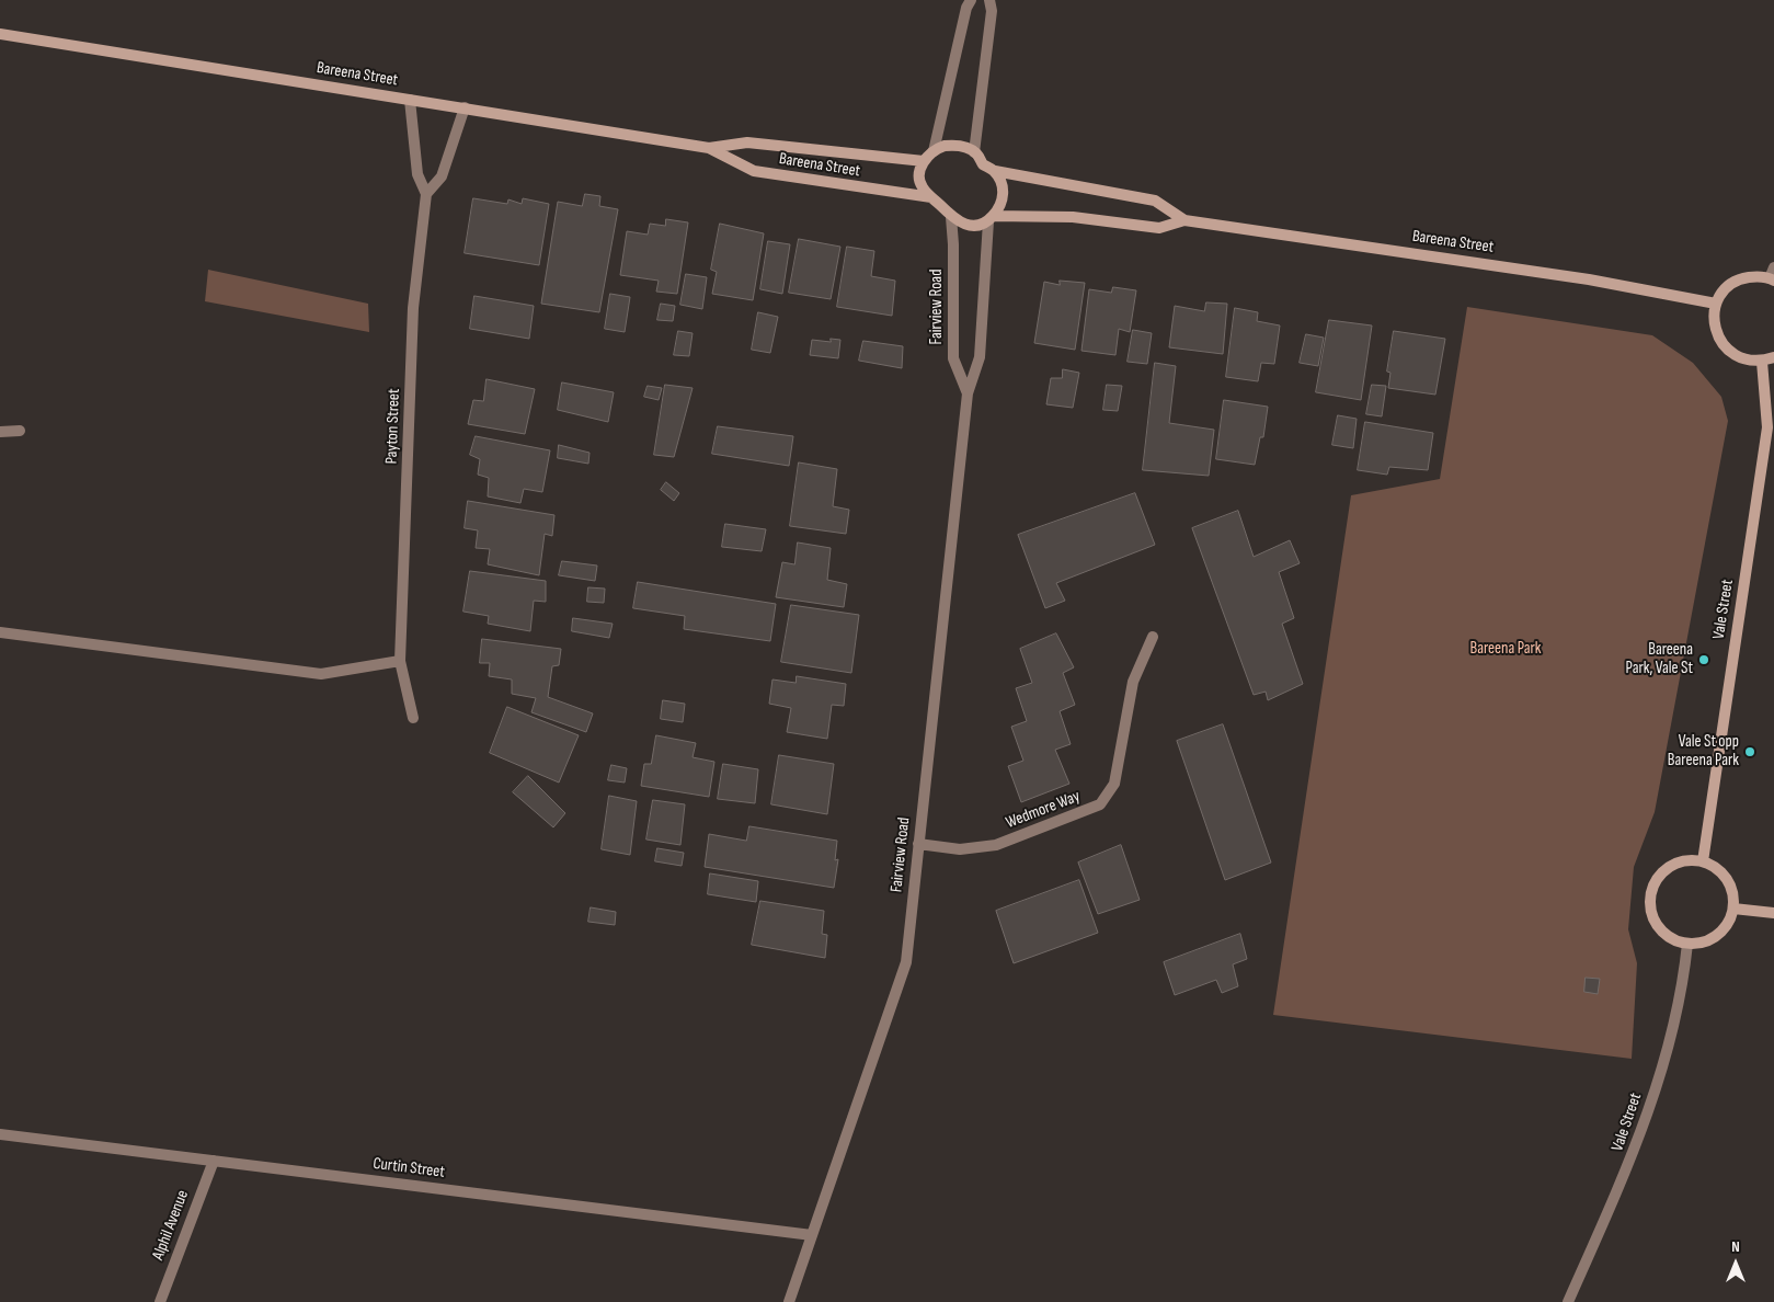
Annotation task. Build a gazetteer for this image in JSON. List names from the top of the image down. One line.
{"streets":{"main road":["Bareena Street","Vale Street"],"street":["Fairview Road","Payton Street","Wedmore Way","Curtin Street","Alphil Avenue"]},"crossings":[["Bareena Street","Fairview Road"],["Bareena Street","Payton Street"],["Fairview Road","Wedmore Way"],["Fairview Road","Curtin Street"],["Curtin Street","Alphil Avenue"]],"parks":["Bareena Park"],"places":["Bareena Park, Vale St","Vale St opp Bareena Park"],"north":"top"}
